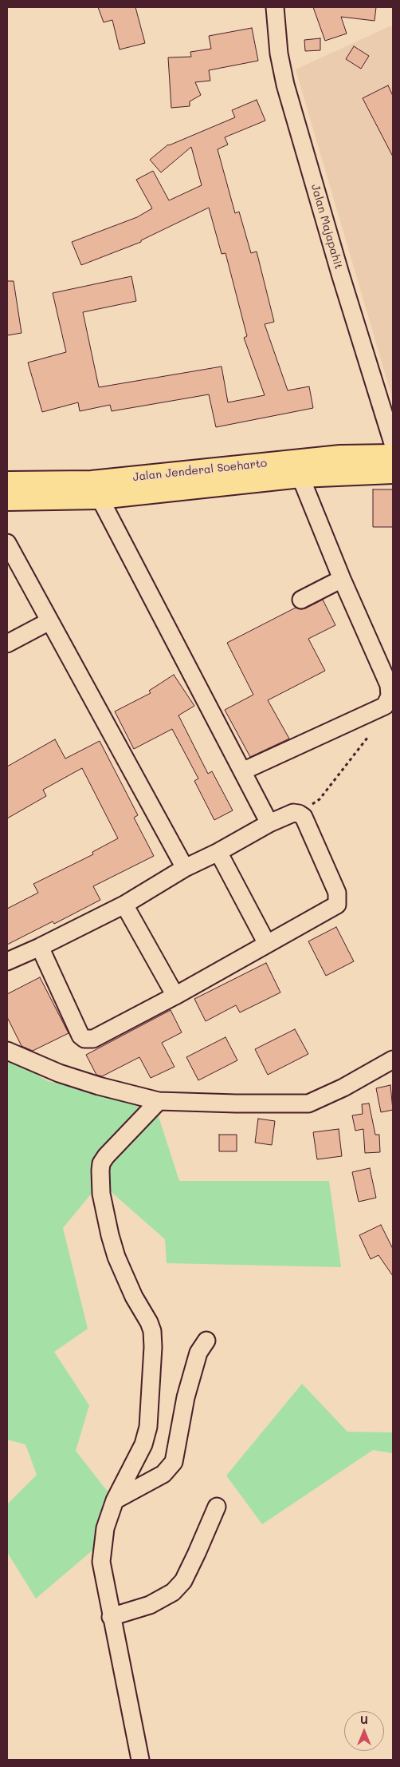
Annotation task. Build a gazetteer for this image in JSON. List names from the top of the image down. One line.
{"streets":{"main road":["Jalan Jenderal Soeharto"],"street":["Jalan Majapahit"]},"north":"top"}
